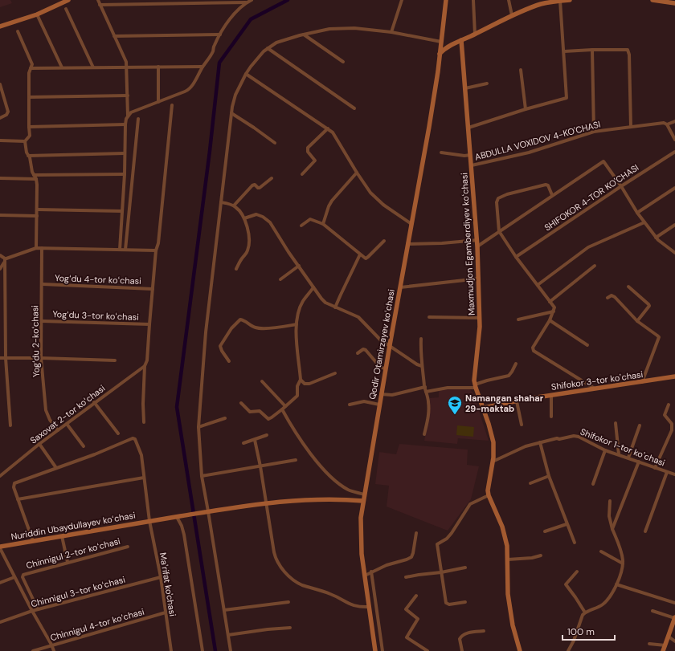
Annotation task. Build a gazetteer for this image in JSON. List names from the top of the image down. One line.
{"streets":{"main road":["Maxmudjon Egamberdiyev koʻchasi","Qodir Otamirzayev koʻchasi","Shifokor 3-tor koʼchasi","Nuriddin Ubaydullayev koʻchasi"],"street":["ABDULLA VOXIDOV 4-KO'CHASI","SHIFOKOR 4-TOR KO'CHASI","Yogʻdu 4-tor koʻchasi","Yogʻdu 3-tor koʻchasi","Yogʻdu 2-koʻchasi","Saxovat 2-tor koʻchasi","Shifokor 1-tor koʼchasi","Chinnigul 2-tor koʻchasi","Maʼrifat ko'chasi","Chinnigul 3-tor koʻchasi","Chinnigul 4-tor koʻchasi"]},"crossings":[["ABDULLA VOXIDOV 4-KO'CHASI","Maxmudjon Egamberdiyev koʻchasi"],["Maxmudjon Egamberdiyev koʻchasi","Shifokor 3-tor koʼchasi"],["Maxmudjon Egamberdiyev koʻchasi","Shifokor 1-tor koʼchasi"],["Yogʻdu 4-tor koʻchasi","Yogʻdu 2-koʻchasi"],["Yogʻdu 3-tor koʻchasi","Yogʻdu 2-koʻchasi"],["Yogʻdu 2-koʻchasi","Saxovat 2-tor koʻchasi"],["Qodir Otamirzayev koʻchasi","Nuriddin Ubaydullayev koʻchasi"],["Nuriddin Ubaydullayev koʻchasi","Maʼrifat ko'chasi"],["Chinnigul 2-tor koʻchasi","Chinnigul 3-tor koʻchasi"],["Maʼrifat ko'chasi","Chinnigul 3-tor koʻchasi"],["Maʼrifat ko'chasi","Chinnigul 4-tor koʻchasi"]],"places":{"school or university":["Namangan shahar 29-maktab"]},"scale_bar":"100 m"}
